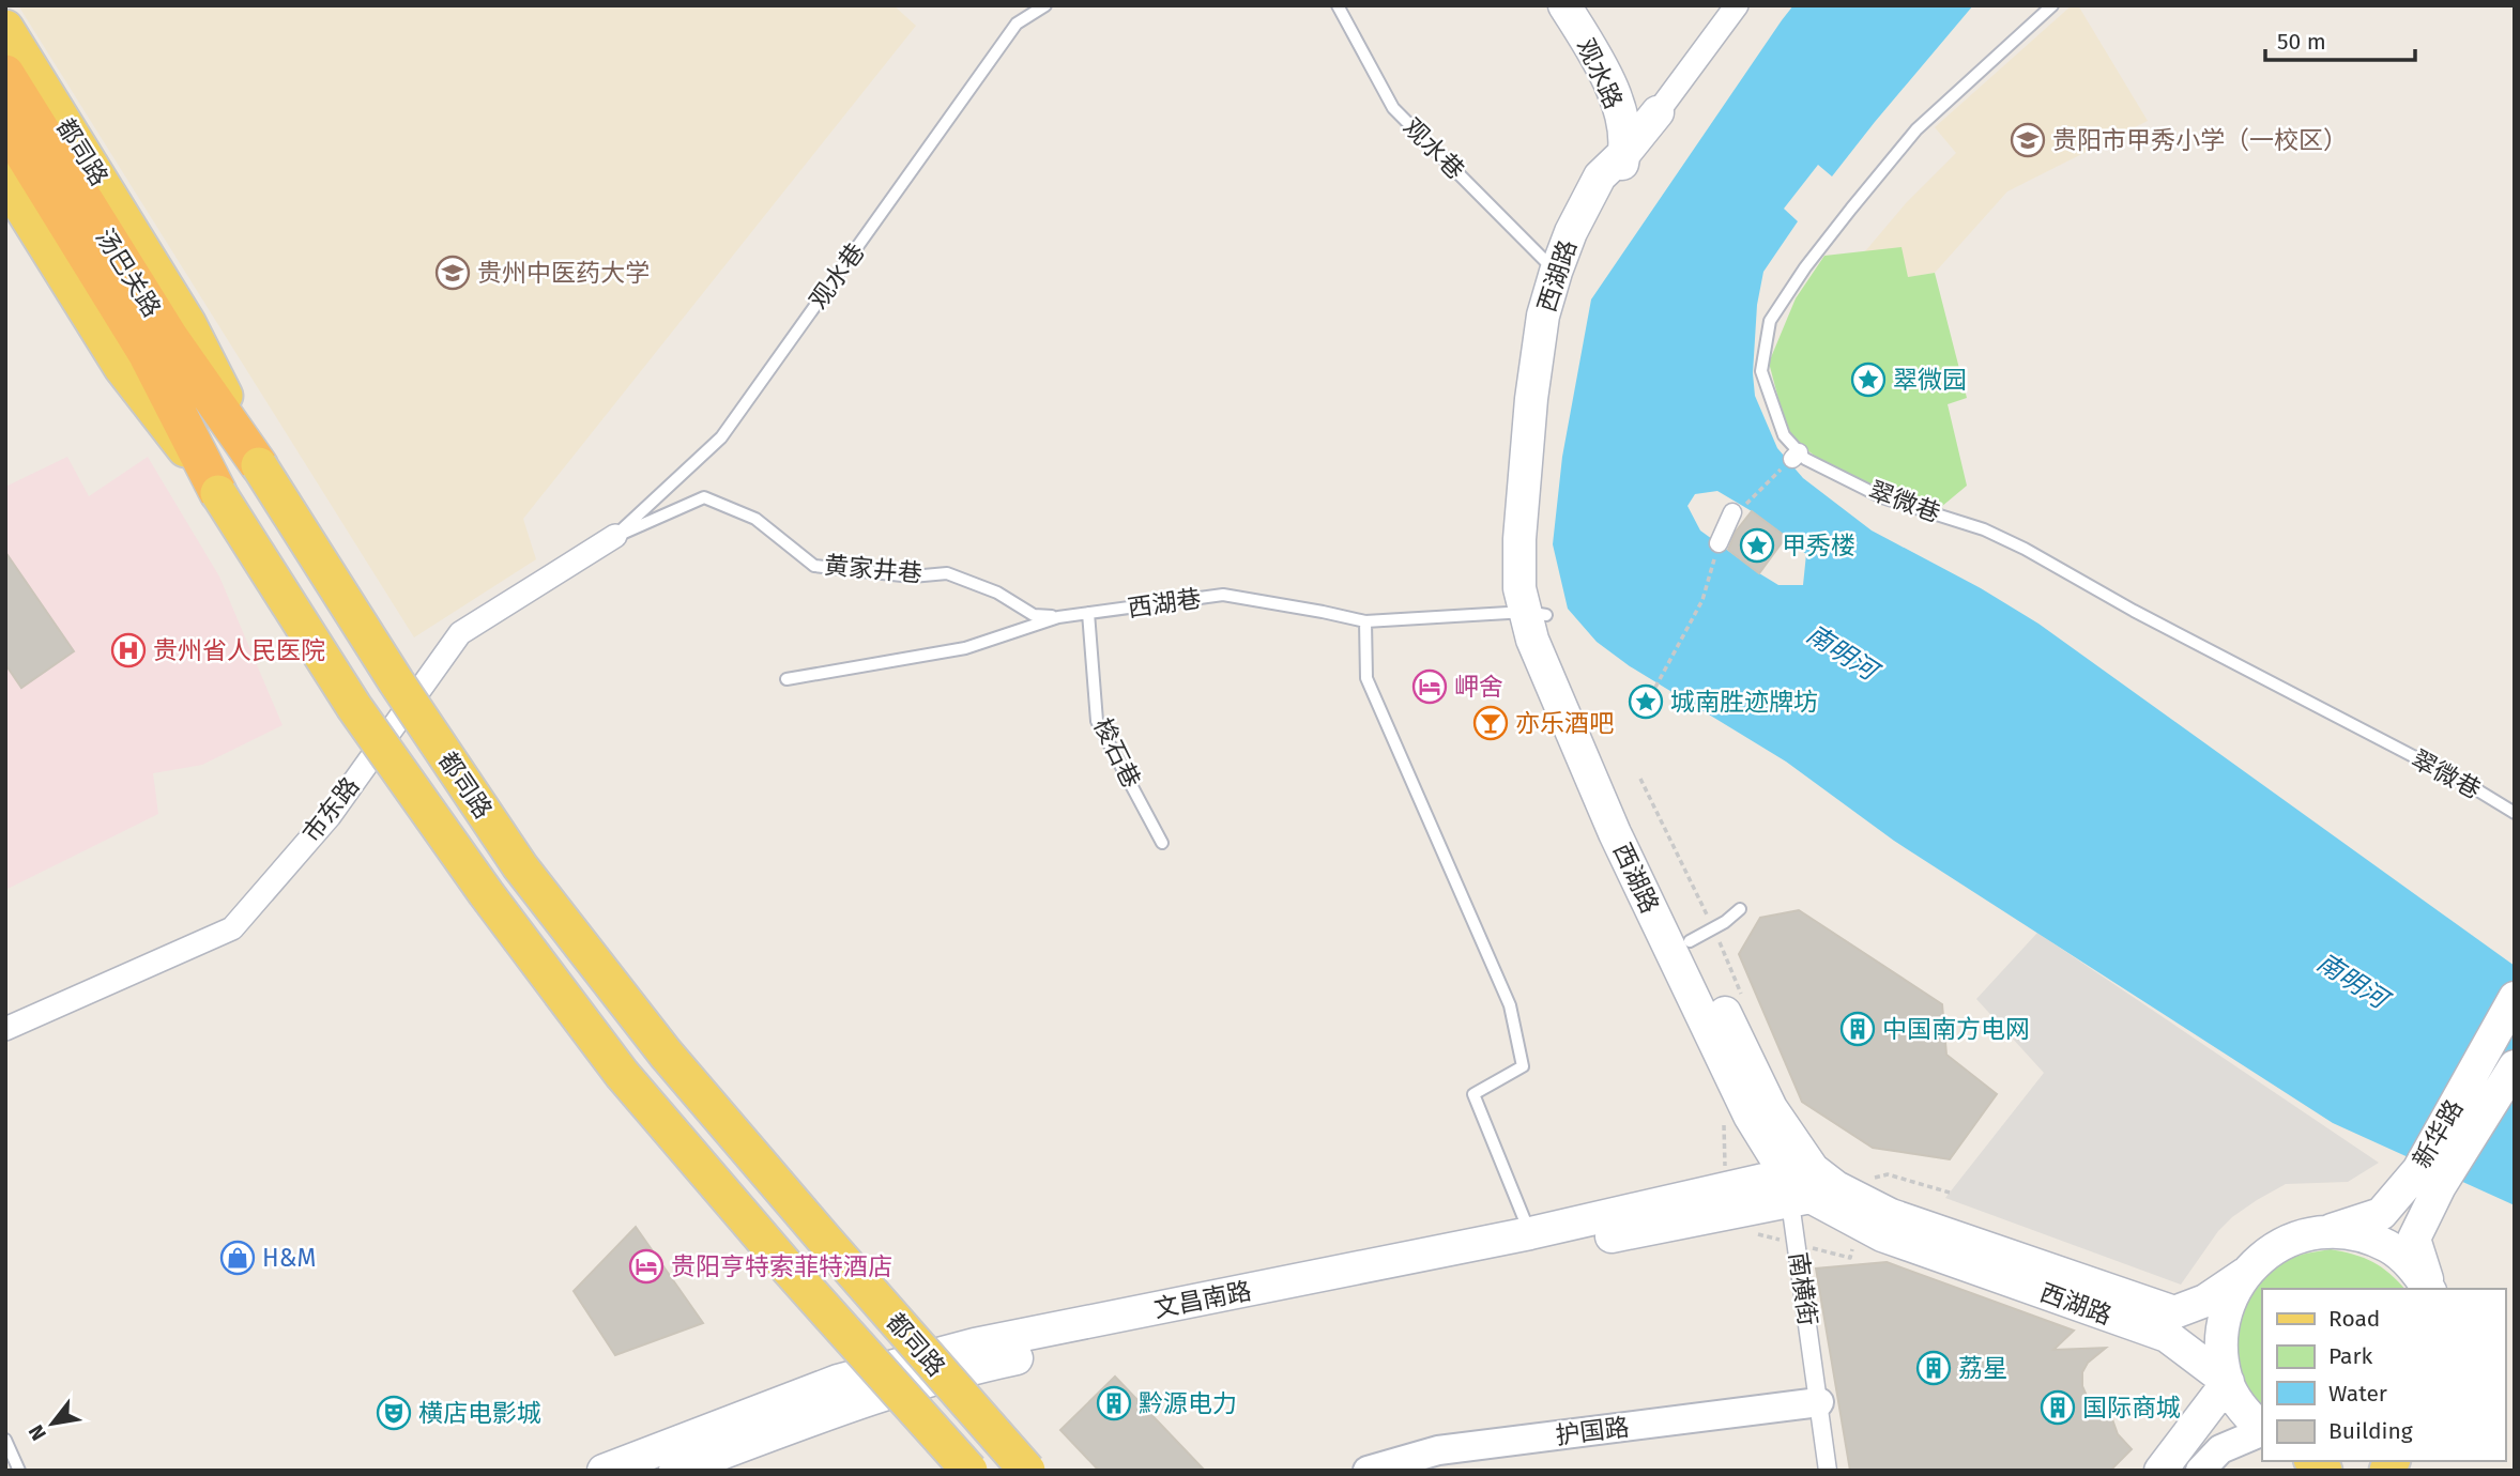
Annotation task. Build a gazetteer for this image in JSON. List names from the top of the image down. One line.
{"streets":{"highway":["汤巴关路"],"main road":["观水路","都司路","西湖路","新华路","文昌南路"],"street":["市东路","南横街","护国路"],"lane":["观水巷","翠微巷","黄家井巷","西湖巷","梭石巷"]},"crossings":[["观水路","西湖路"],["观水巷","西湖路"],["观水巷","黄家井巷"],["观水巷","市东路"],["都司路","汤巴关路"],["西湖路","西湖巷"],["西湖路","新华路"],["西湖路","南横街"],["西湖路","文昌南路"],["黄家井巷","西湖巷"],["黄家井巷","市东路"],["西湖巷","梭石巷"],["南横街","文昌南路"],["南横街","护国路"]],"water":["南明河"],"places":{"school or university":["贵阳市甲秀小学（一校区）","贵州中医药大学"],"place":["翠微园","甲秀楼","城南胜迹牌坊"],"hospital":["贵州省人民医院"],"hotel":["岬舍","贵阳亨特索菲特酒店"],"bar":["亦乐酒吧"],"building":["中国南方电网","荔星","黔源电力","国际商城"],"shop":["H&M"],"theatre":["横店电影城"]},"legend":["Road","Park","Water","Building"],"scale_bar":"50 m","north":"bottom left"}
